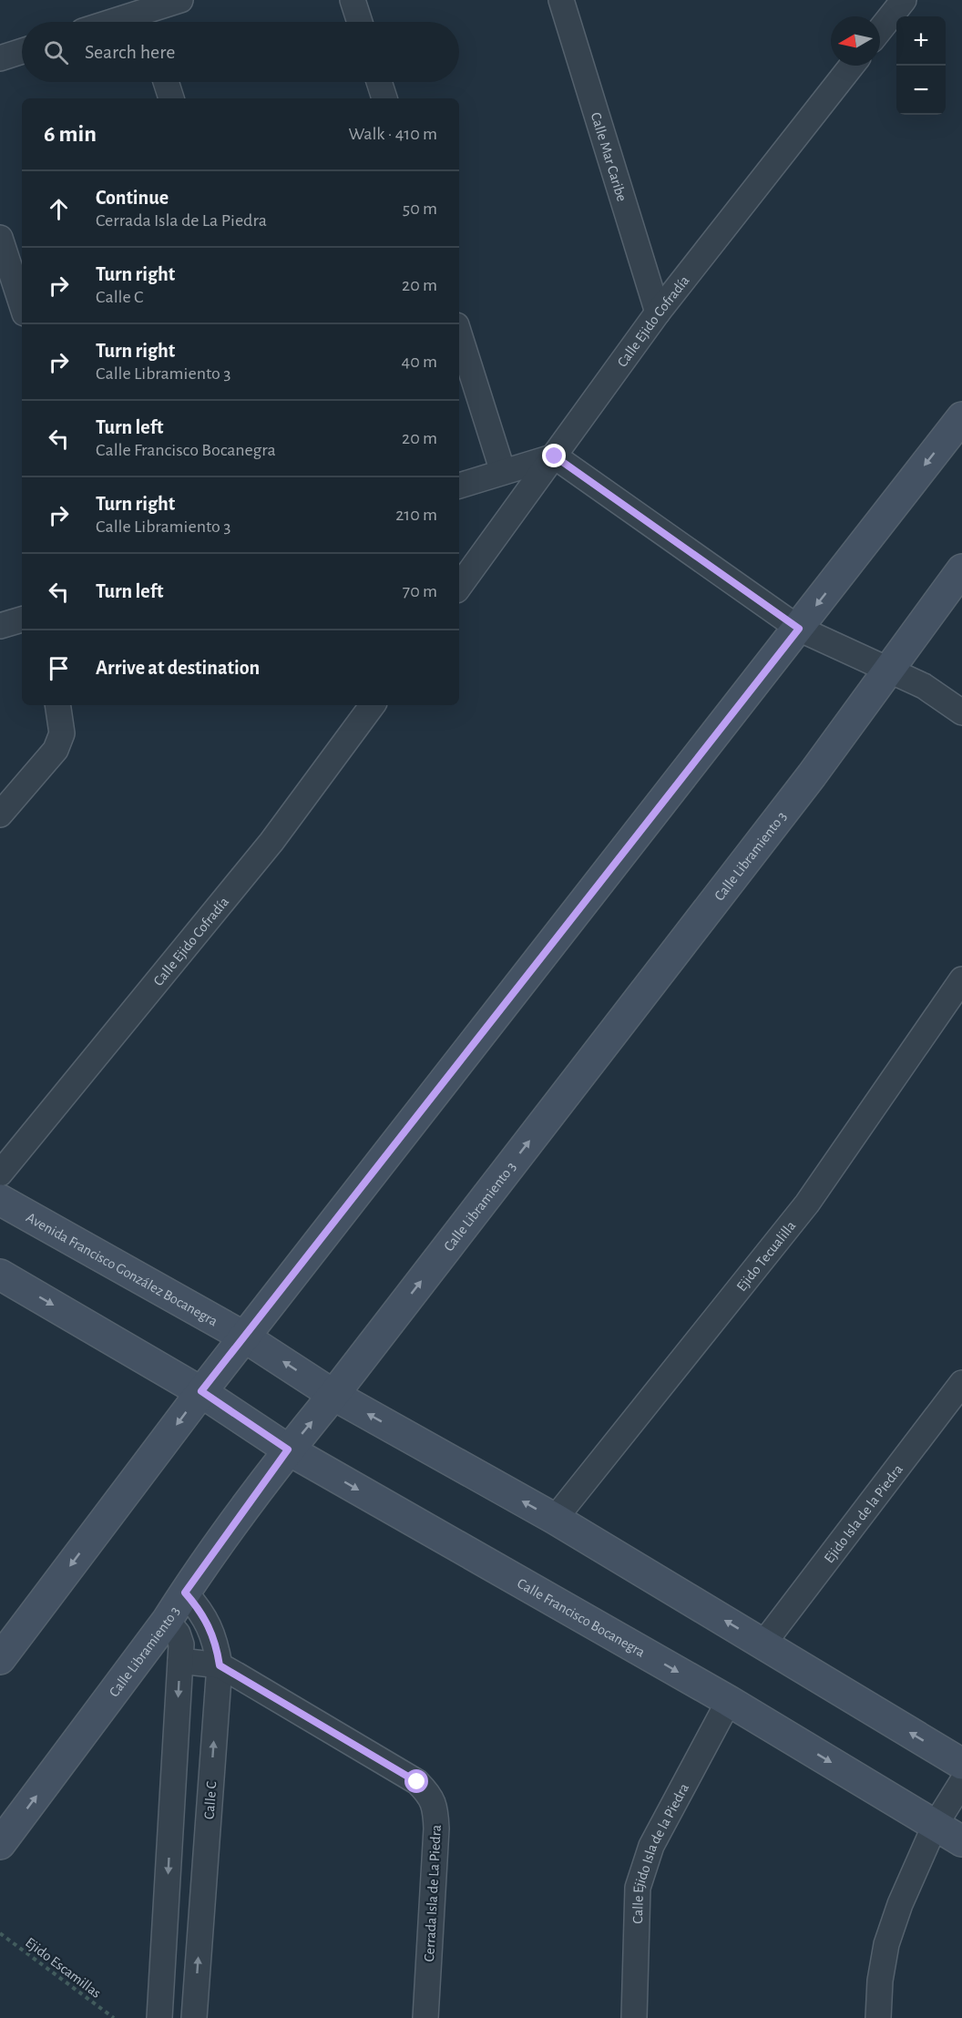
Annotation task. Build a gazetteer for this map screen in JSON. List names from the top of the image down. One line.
{"streets":{"street":["Calle Mar Caribe","Calle Ejido Cofradía","Calle Libramiento 3","Ejido Tecualilla","Avenida Francisco González Bocanegra","Ejido Isla de la Piedra","Calle Francisco Bocanegra","Calle C","Calle Ejido Isla de la Piedra","Cerrada Isla de La Piedra"],"path":["Ejido Escamillas"]},"crossings":[["Calle Mar Caribe","Calle Ejido Cofradía"],["Calle Libramiento 3","Calle Francisco Bocanegra"],["Calle Libramiento 3","Calle C"],["Calle Francisco Bocanegra","Calle Ejido Isla de la Piedra"],["Calle C","Cerrada Isla de La Piedra"]],"north":"left","page":{"map_buttons":["+","−"],"search":"Search here","heading":["6 min","Walk · 410 m"],"list":[["Continue","Cerrada Isla de La Piedra","50 m"],["Turn right","Calle C","20 m"],["Turn right","Calle Libramiento 3","40 m"],["Turn left","Calle Francisco Bocanegra","20 m"],["Turn right","Calle Libramiento 3","210 m"],["Turn left","70 m"],"Arrive at destination"]}}
